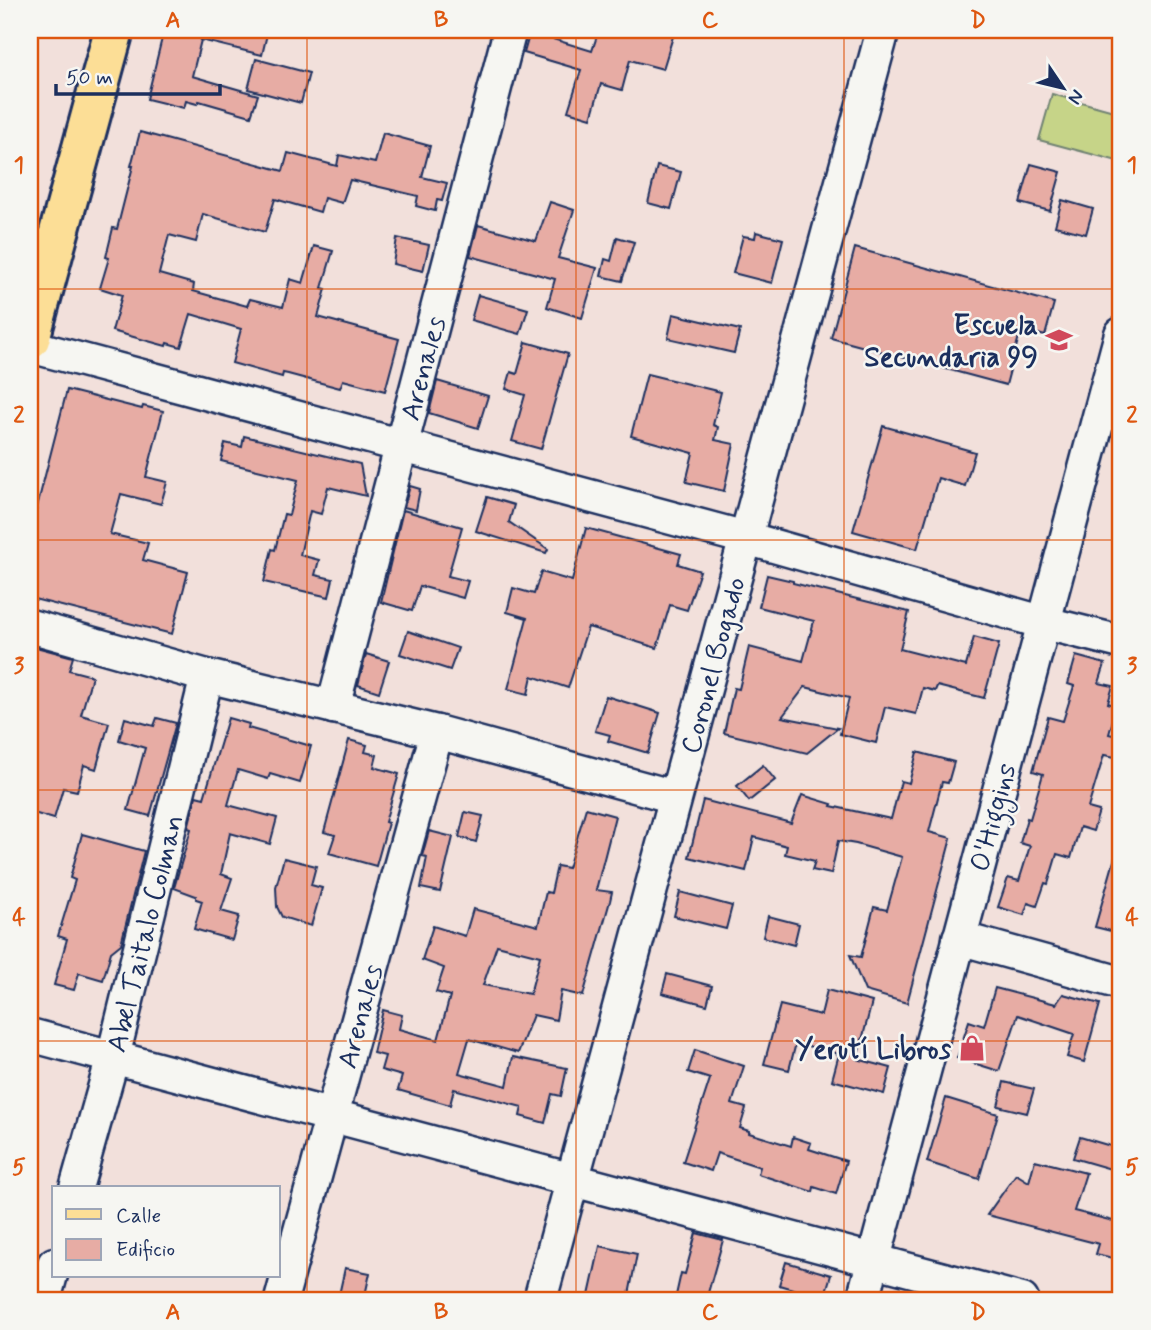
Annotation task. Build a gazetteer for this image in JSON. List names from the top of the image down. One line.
{"streets":{"street":["Arenales","Coronel Bogado","O'Higgins","Abel Taitalo Colman"]},"places":{"school or university":["Escuela Secundaria 99"],"shop":["Yerutí Libros"]},"legend":["Calle","Edificio"],"scale_bar":"50 m","north":"bottom right","grid":{"columns":["A","B","C","D"],"rows":["1","2","3","4","5"]}}
